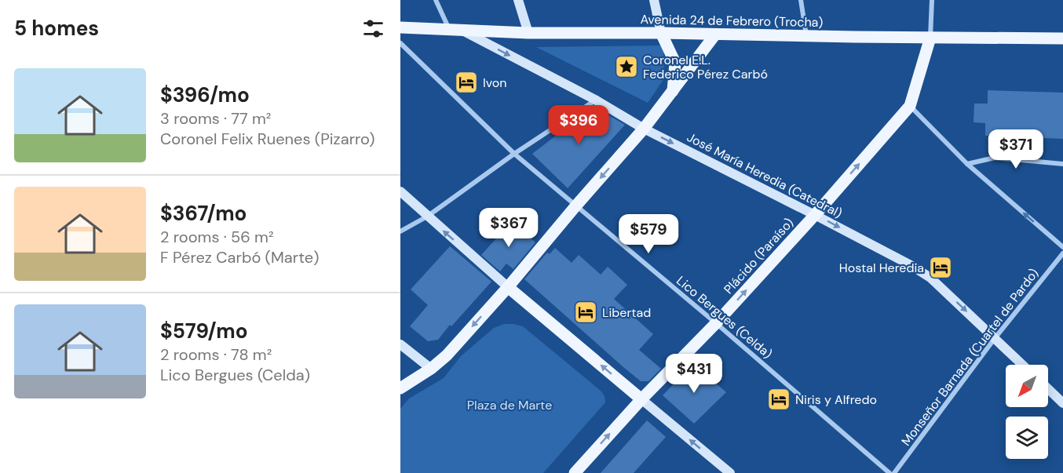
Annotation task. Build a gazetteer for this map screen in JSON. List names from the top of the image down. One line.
{"streets":{"main road":["Avenida 24 de Febrero (Trocha)","Plácido (Paraíso)"],"street":["José María Heredia (Catedral)","Lico Bergues (Celda)","Monseñor Barnada (Cuartel de Pardo)"]},"crossings":[["Avenida 24 de Febrero (Trocha)","José María Heredia (Catedral)"],["Avenida 24 de Febrero (Trocha)","Plácido (Paraíso)"],["José María Heredia (Catedral)","Plácido (Paraíso)"],["José María Heredia (Catedral)","Monseñor Barnada (Cuartel de Pardo)"],["Plácido (Paraíso)","Lico Bergues (Celda)"]],"one_way":["José María Heredia (Catedral)","Plácido (Paraíso)"],"parks":["Plaza de Marte"],"places":{"place":["Coronel E.L. Federico Pérez Carbó"],"hotel":["Ivon","Hostal Heredia","Libertad","Niris y Alfredo"]},"north":"bottom left","page":{"heading":"5 homes","list":[{"name":"$396/mo","note":"3 rooms · 77 m² · Coronel Felix Ruenes (Pizarro)"},{"name":"$367/mo","note":"2 rooms · 56 m² · F Pérez Carbó (Marte)"},{"name":"$579/mo","note":"2 rooms · 78 m² · Lico Bergues (Celda)"}],"price":["$396","$371","$367","$579","$431"]}}
